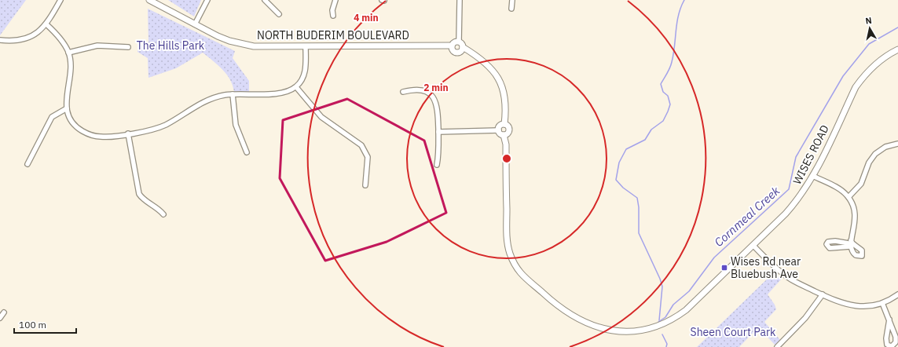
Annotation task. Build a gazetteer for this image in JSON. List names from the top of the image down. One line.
{"streets":{"street":["NORTH BUDERIM BOULEVARD","WISES ROAD"]},"water":["Cornmeal Creek"],"parks":["The Hills Park","Sheen Court Park"],"places":{"transit":["Wises Rd near Bluebush Ave"]},"scale_bar":"100 m","north":"top","rings":["4 min","2 min"]}
